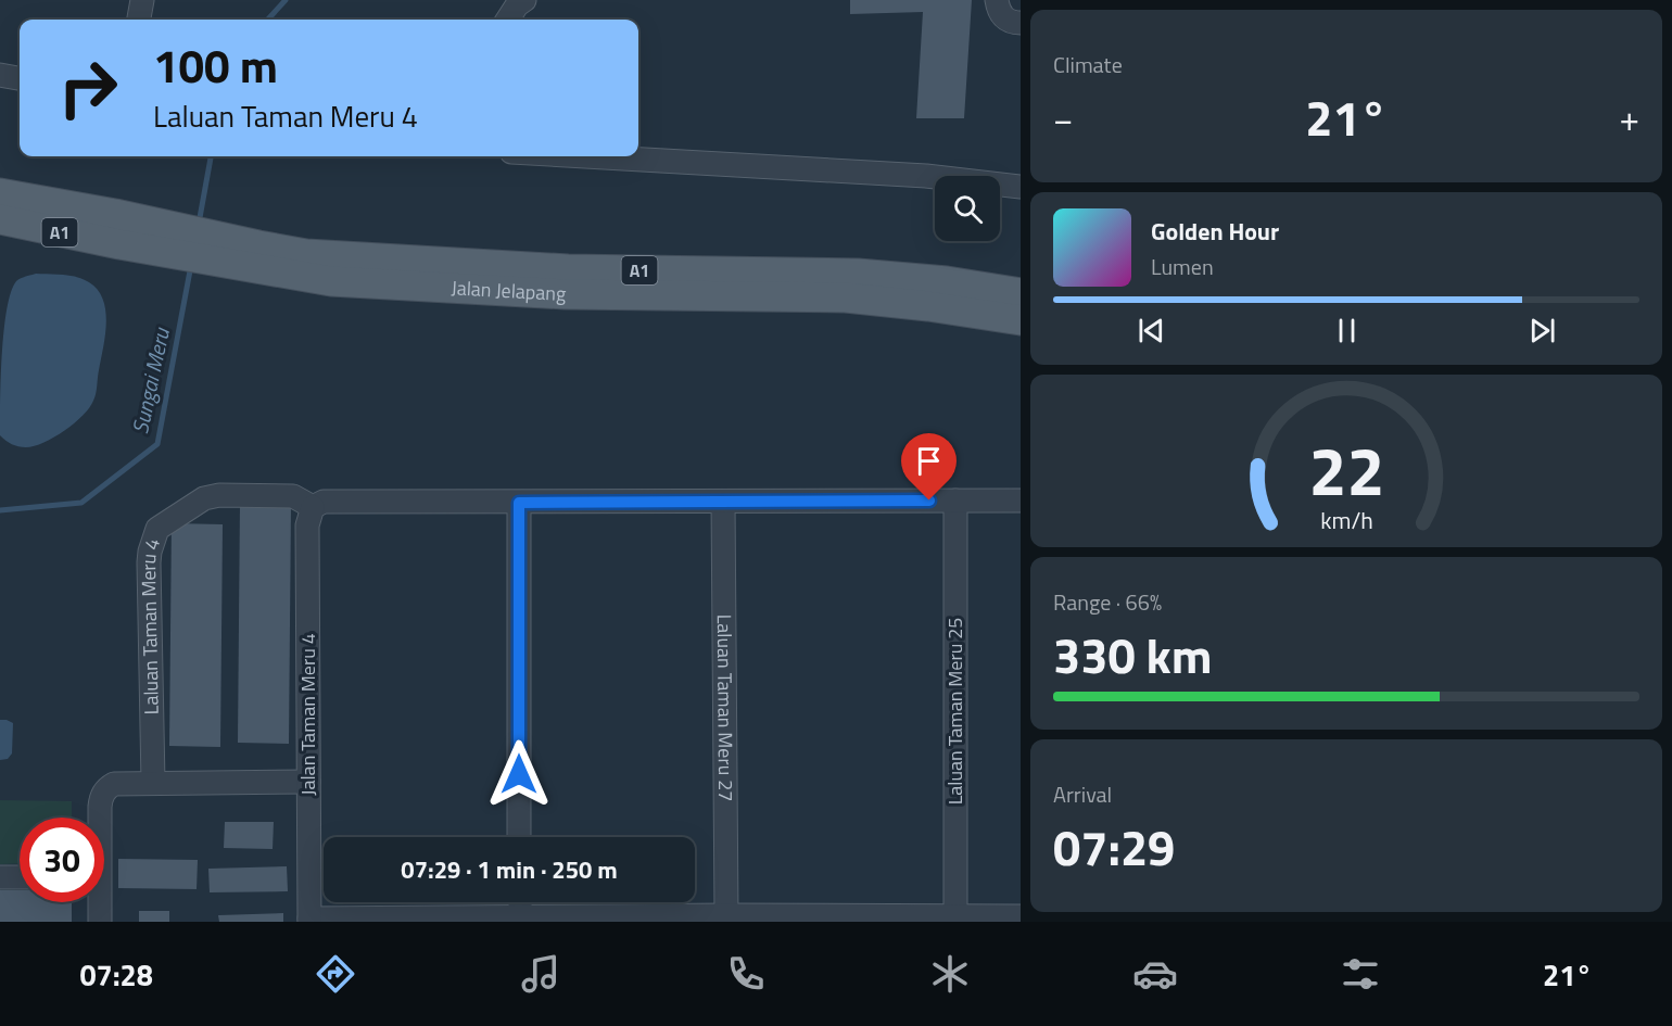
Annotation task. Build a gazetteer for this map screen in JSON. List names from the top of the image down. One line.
{"streets":{"main road":["A1","Jalan Jelapang"],"street":["Laluan Taman Meru 4","Laluan Taman Meru 27","Laluan Taman Meru 25","Jalan Taman Meru 4"]},"crossings":[["Laluan Taman Meru 4","Laluan Taman Meru 27"],["Laluan Taman Meru 4","Laluan Taman Meru 25"],["Laluan Taman Meru 4","Jalan Taman Meru 4"]],"water":["Sungai Meru"],"page":{"tile":["Climate",["Range · 66%","330 km"],["Arrival","07:29"]],"turn":["100 m","Laluan Taman Meru 4"],"heat":["−","21°","+"],"song":["Golden Hour","Lumen"],"limit":"30","trip":"07:29 · 1 min · 250 m","tabs":["07:28","21°"],"gauge":["22","km/h"]}}
